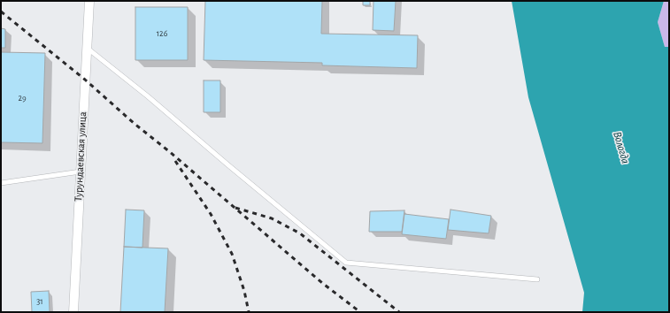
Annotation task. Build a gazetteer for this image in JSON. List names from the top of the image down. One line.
{"streets":{"street":["Турундаевская улица"]},"water":["Вологда"],"house_numbers":["126","29","31"]}
